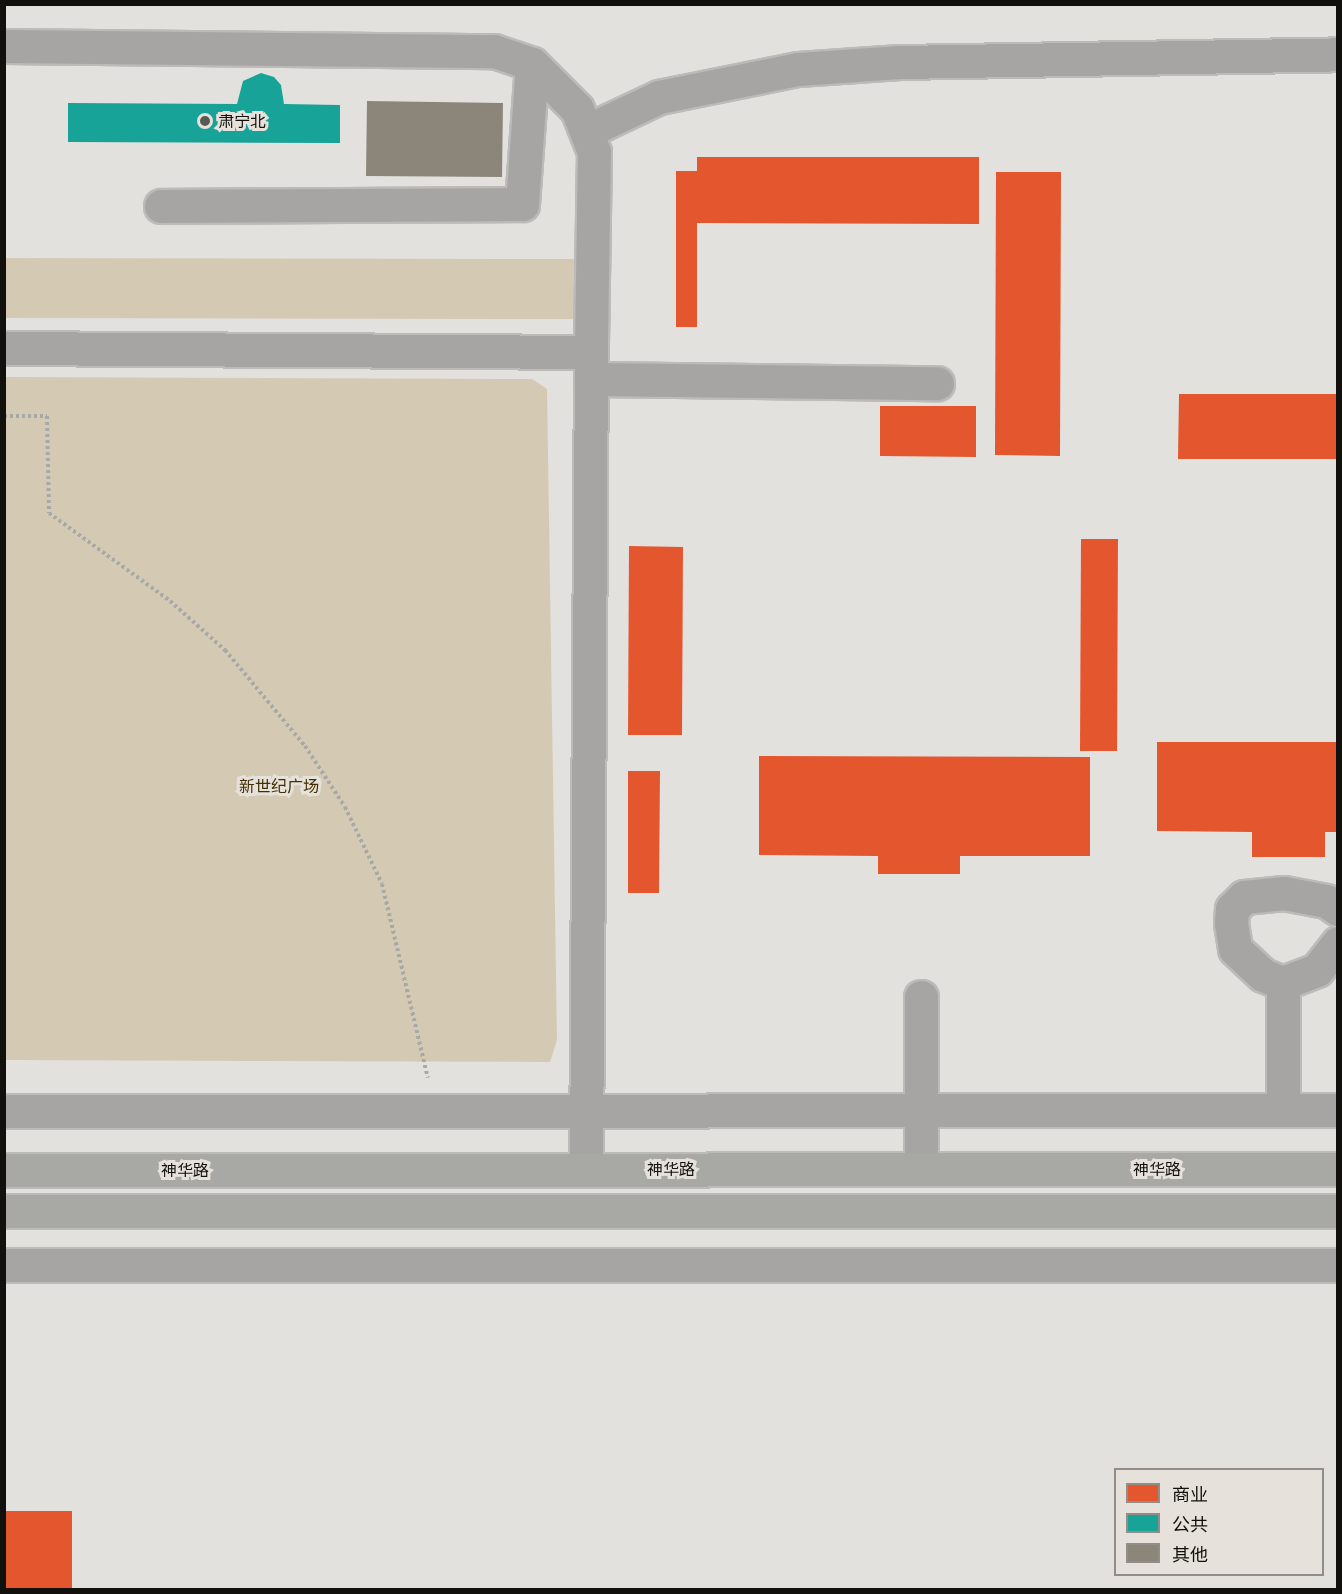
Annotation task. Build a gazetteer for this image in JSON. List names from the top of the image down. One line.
{"streets":{"main road":["神华路"]},"parks":["新世纪广场"],"places":["肃宁北"],"legend":["商业","公共","其他"]}
